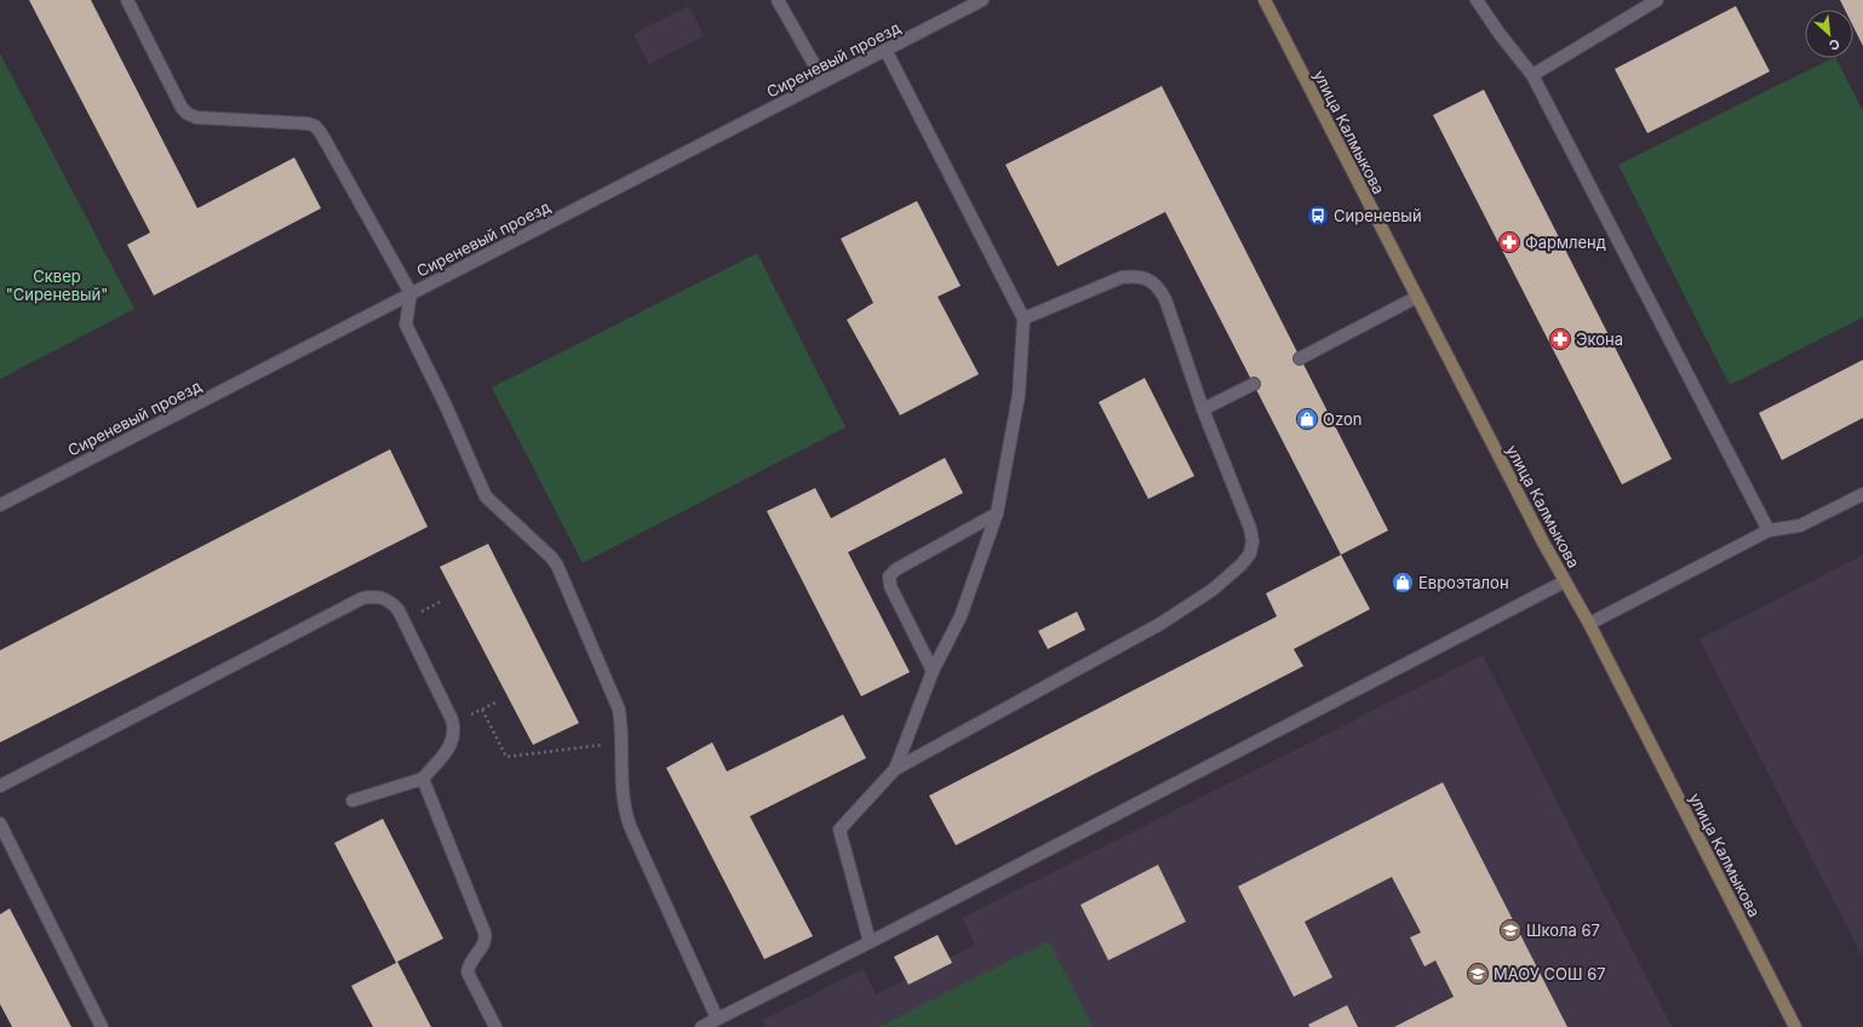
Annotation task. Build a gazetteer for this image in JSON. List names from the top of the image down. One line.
{"streets":{"main road":["улица Калмыкова"],"street":["Сиреневый проезд"]},"parks":["Сквер \"Сиреневый\""],"places":{"bus stop":["Сиреневый"],"pharmacy":["Фармленд","Экона"],"shop":["Ozon","Евроэталон"],"school or university":["Школа 67","МАОУ СОШ 67"]},"north":"bottom right"}
